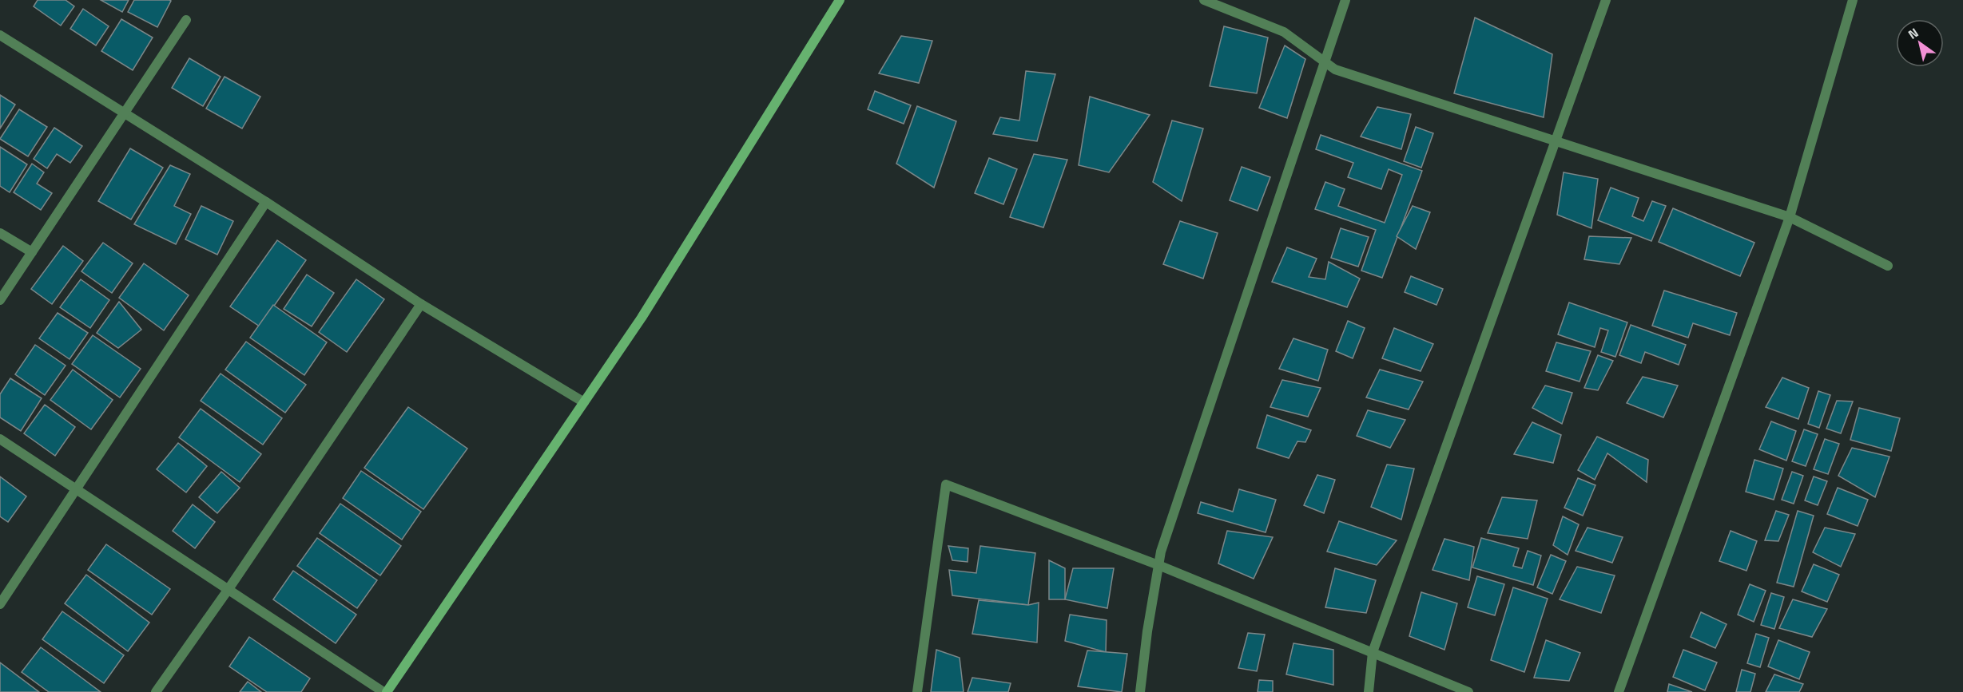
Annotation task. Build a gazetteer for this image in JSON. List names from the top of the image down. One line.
{"north":"top left"}
